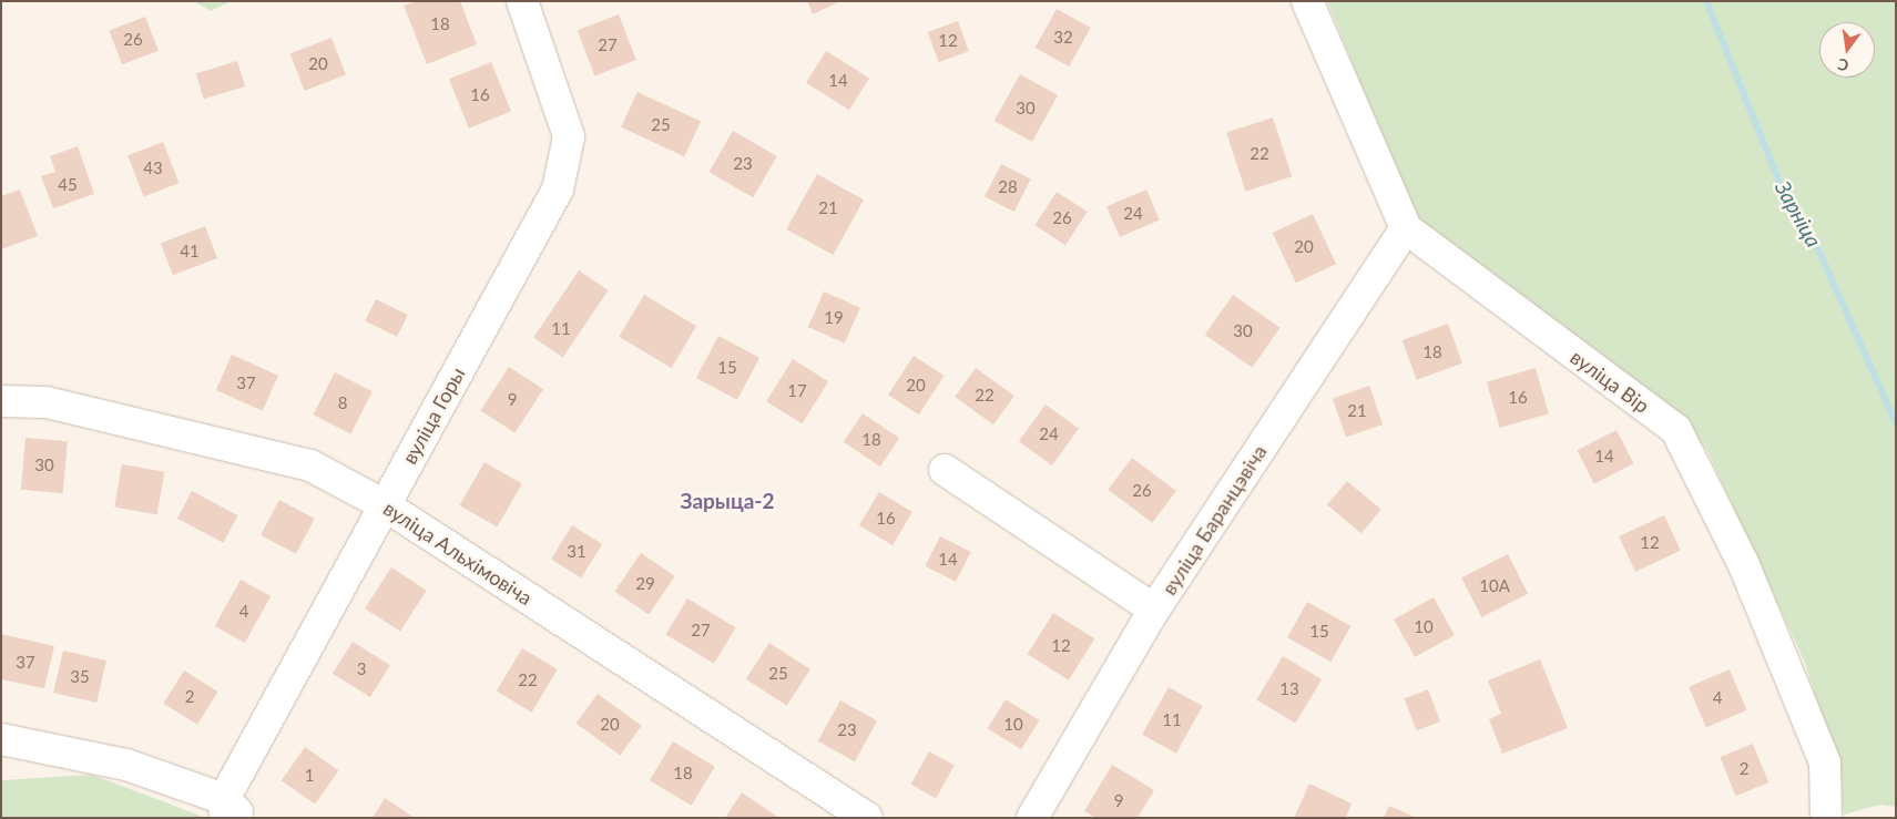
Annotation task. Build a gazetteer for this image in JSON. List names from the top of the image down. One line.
{"streets":{"street":["вуліца Вір","вуліца Горы","вуліца Баранцэвіча","вуліца Альхімовіча"]},"crossings":[["вуліца Вір","вуліца Баранцэвіча"],["вуліца Горы","вуліца Альхімовіча"]],"districts":["Зарыца-2"],"water":["Зарніца"],"house_numbers":["18","32","26","12","27","20","14","16","30","25","22","23","43","45","28","21","24","26","20","41","19","11","30","18","15","37","20","17","22","16","9","8","21","24","18","14","30","26","16","12","31","14","29","10А","4","10","27","15","12","37","3","25","35","22","13","2","4","11","20","10","23","2","18","1","9"],"north":"bottom"}
